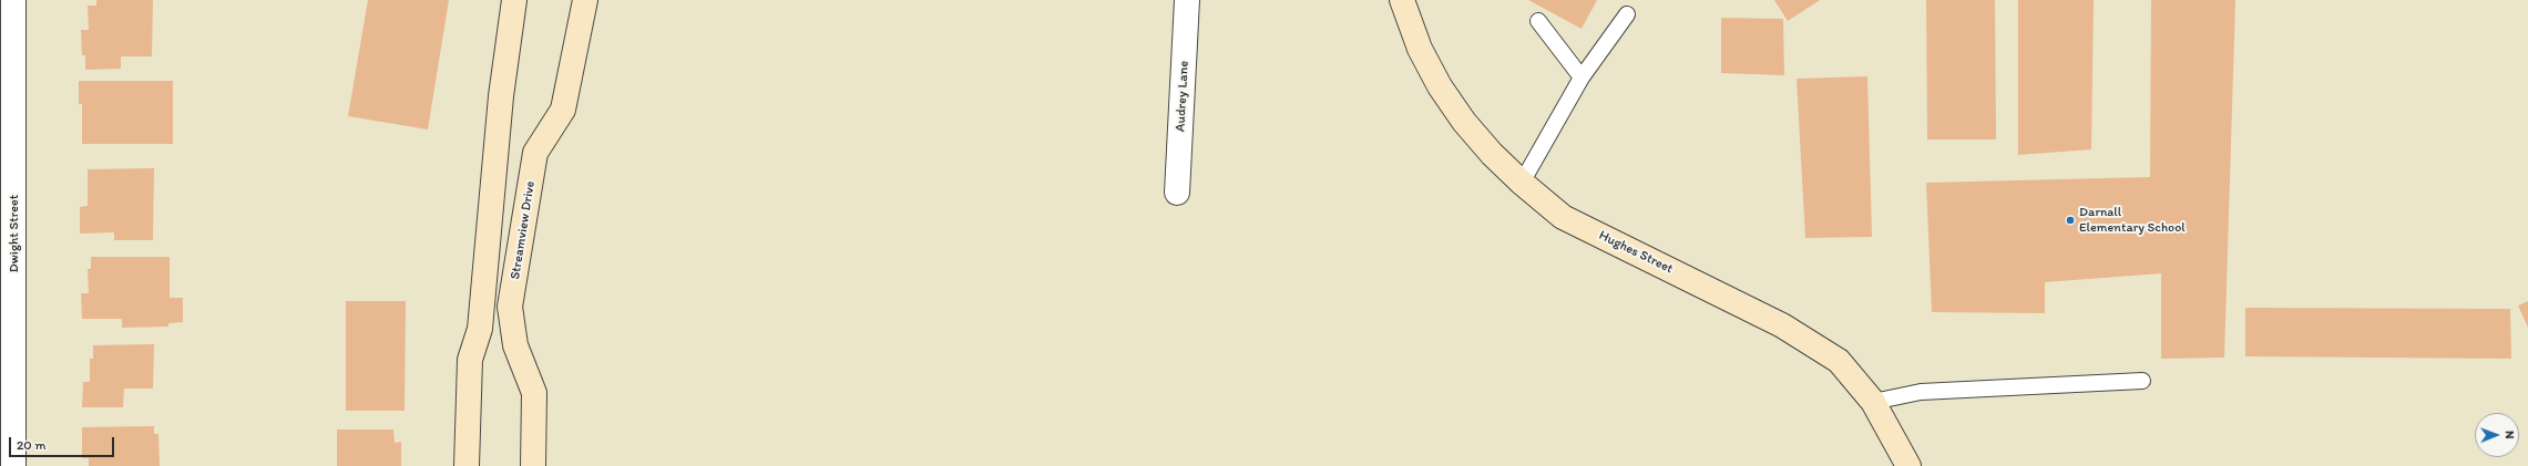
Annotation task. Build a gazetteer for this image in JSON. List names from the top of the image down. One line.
{"streets":{"main road":["Streamview Drive","Hughes Street"],"street":["Audrey Lane","Dwight Street"]},"places":["Darnall Elementary School"],"scale_bar":"20 m","north":"right"}
